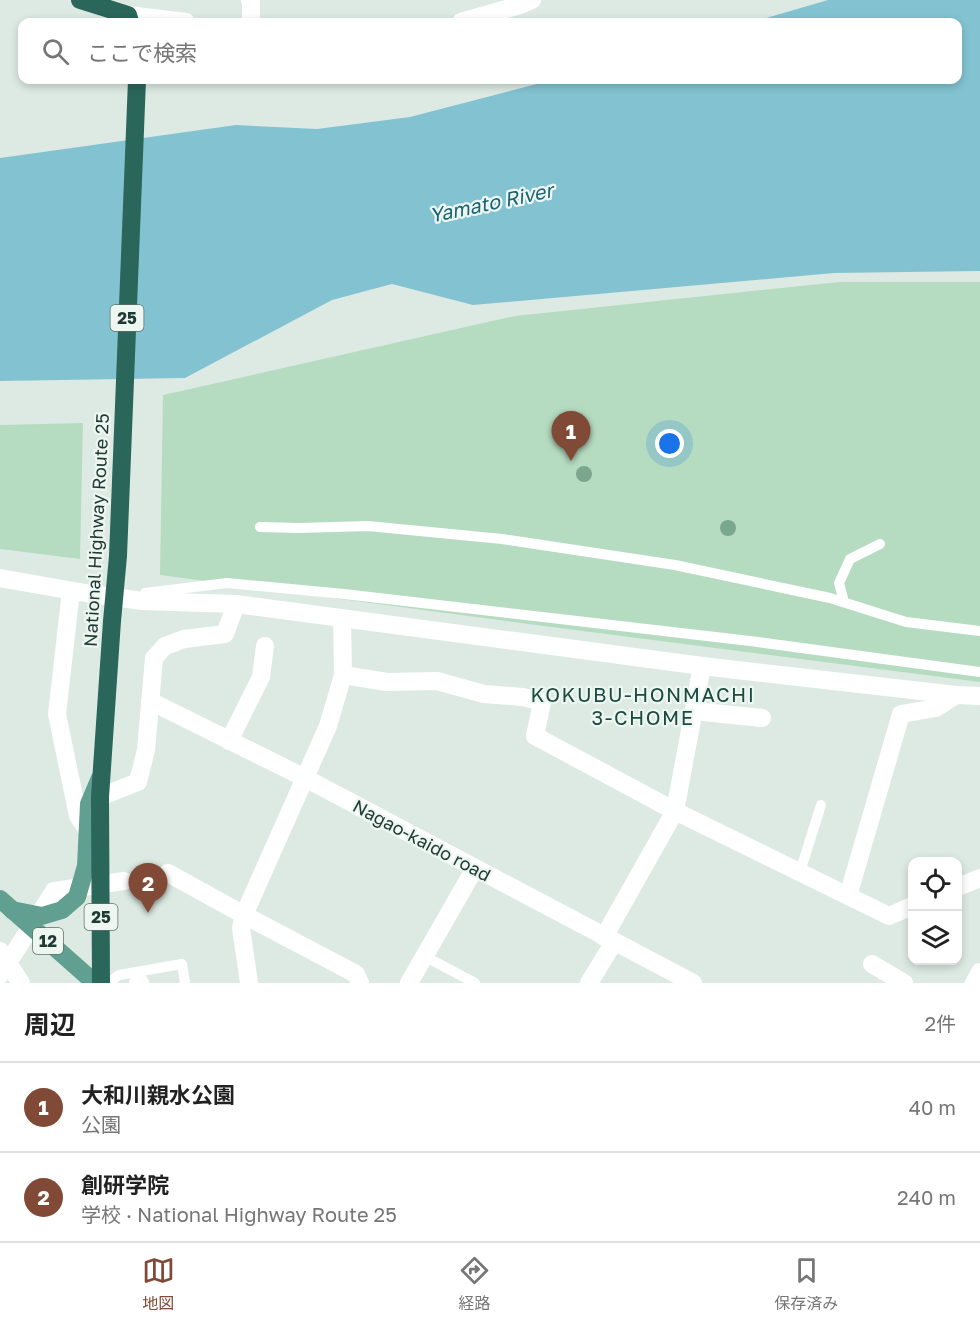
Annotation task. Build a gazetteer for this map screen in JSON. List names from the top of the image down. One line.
{"streets":{"highway":["25","National Highway Route 25"],"main road":["12"],"street":["Nagao-kaido road"]},"districts":["KOKUBU-HONMACHI 3-CHOME"],"water":["Yamato River"],"page":{"search":"ここで検索","pins":["1","2"],"heading":["周辺","2件"],"list":[{"mark":"1","name":"大和川親水公園","note":"公園","value":"40 m"},{"mark":"2","name":"創研学院","note":"学校 · National Highway Route 25","value":"240 m"}],"nav":["地図","経路","保存済み"]}}
